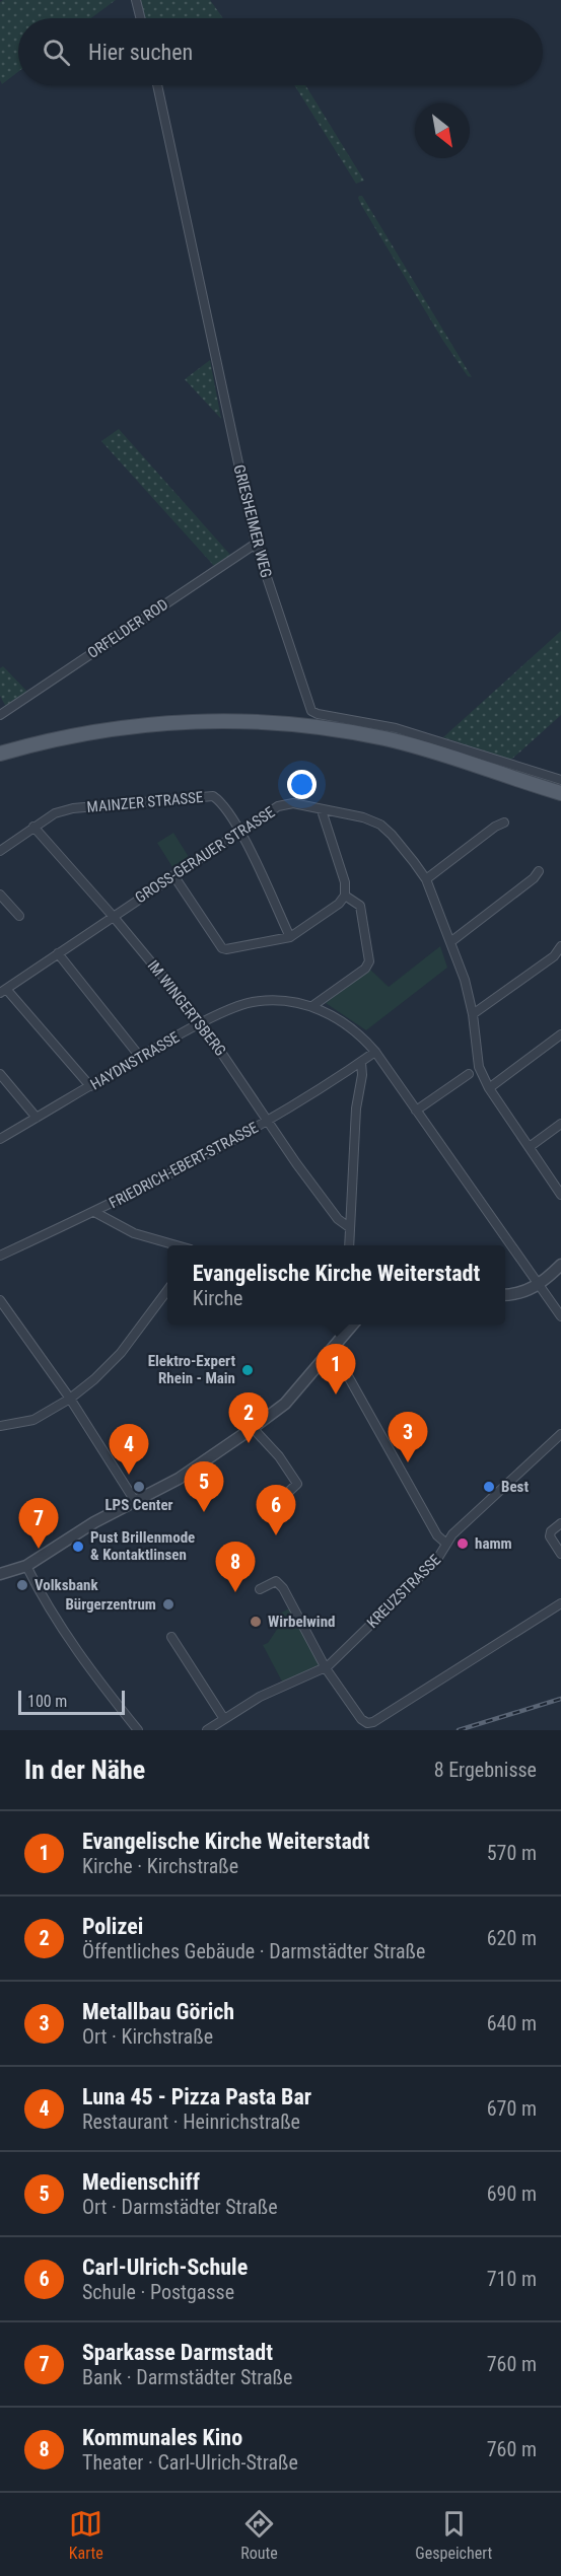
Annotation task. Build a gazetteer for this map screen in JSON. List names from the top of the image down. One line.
{"streets":{"street":["GRIESHEIMER WEG","ORFELDER ROD","MAINZER STRASSE","GROSS-GERAUER STRASSE","IM WINGERTSBERG","HAYDNSTRASSE","FRIEDRICH-EBERT-STRASSE","KREUZSTRASSE"]},"crossings":[["GRIESHEIMER WEG","ORFELDER ROD"],["MAINZER STRASSE","GROSS-GERAUER STRASSE"],["MAINZER STRASSE","IM WINGERTSBERG"],["GROSS-GERAUER STRASSE","IM WINGERTSBERG"],["IM WINGERTSBERG","HAYDNSTRASSE"],["IM WINGERTSBERG","FRIEDRICH-EBERT-STRASSE"],["HAYDNSTRASSE","FRIEDRICH-EBERT-STRASSE"]],"places":["Elektro-Expert Rhein - Main","LPS Center","Best","hamm","Pust Brillenmode & Kontaktlinsen","Volksbank","Bürgerzentrum","Wirbelwind"],"scale_bar":"100 m","north":"bottom right","page":{"search":"Hier suchen","popup":["Evangelische Kirche Weiterstadt","Kirche"],"pins":["1","2","3","4","5","6","7","8"],"scale":"100 m","heading":["In der Nähe","8 Ergebnisse"],"list":[{"mark":"1","name":"Evangelische Kirche Weiterstadt","note":"Kirche · Kirchstraße","value":"570 m"},{"mark":"2","name":"Polizei","note":"Öffentliches Gebäude · Darmstädter Straße","value":"620 m"},{"mark":"3","name":"Metallbau Görich","note":"Ort · Kirchstraße","value":"640 m"},{"mark":"4","name":"Luna 45 - Pizza Pasta Bar","note":"Restaurant · Heinrichstraße","value":"670 m"},{"mark":"5","name":"Medienschiff","note":"Ort · Darmstädter Straße","value":"690 m"},{"mark":"6","name":"Carl-Ulrich-Schule","note":"Schule · Postgasse","value":"710 m"},{"mark":"7","name":"Sparkasse Darmstadt","note":"Bank · Darmstädter Straße","value":"760 m"},{"mark":"8","name":"Kommunales Kino","note":"Theater · Carl-Ulrich-Straße","value":"760 m"}],"nav":["Karte","Route","Gespeichert"]}}
